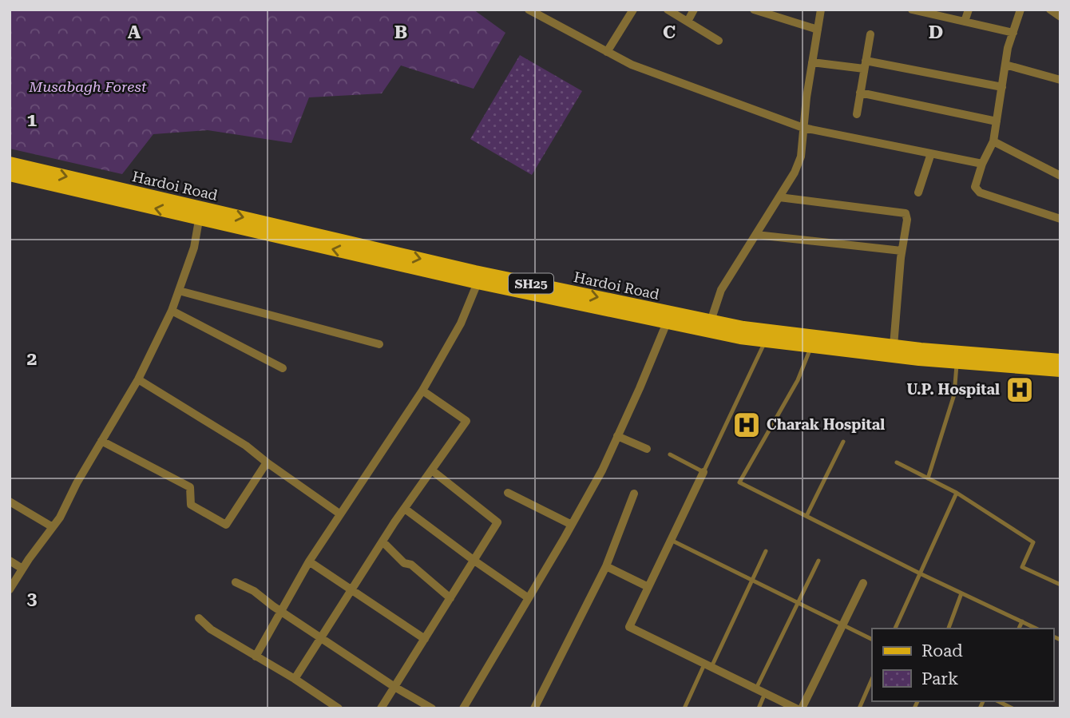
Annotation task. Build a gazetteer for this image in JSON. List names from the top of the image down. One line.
{"streets":{"main road":["Hardoi Road","SH25"]},"parks":["Musabagh Forest"],"places":{"hospital":["U.P. Hospital","Charak Hospital"]},"legend":["Road","Park"],"grid":{"columns":["A","B","C","D"],"rows":["1","2","3"]}}
